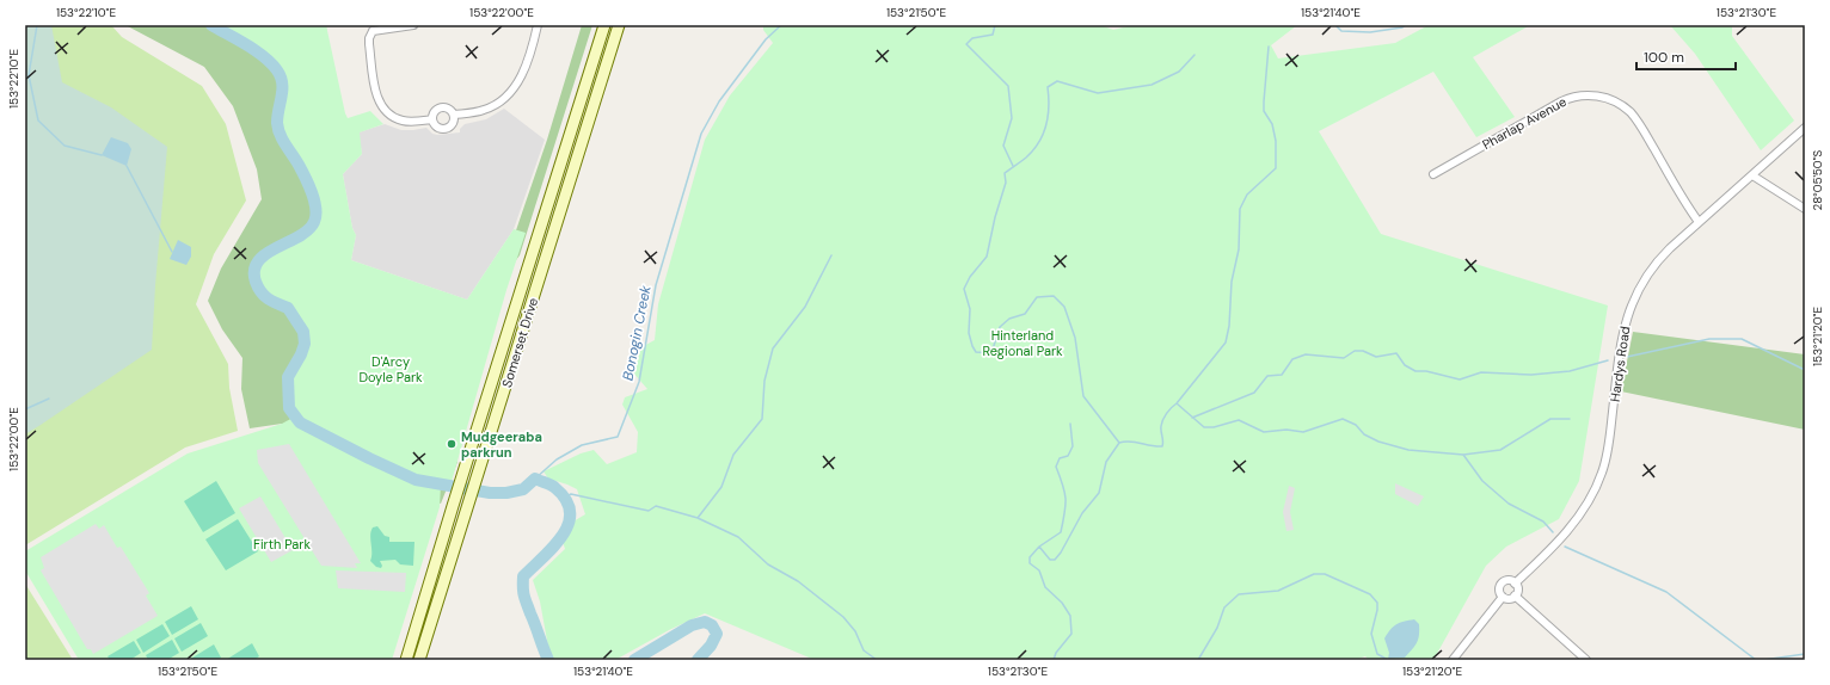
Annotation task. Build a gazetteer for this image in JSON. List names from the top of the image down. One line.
{"streets":{"main road":["Somerset Drive"],"street":["Pharlap Avenue","Hardys Road"]},"crossings":[["Pharlap Avenue","Hardys Road"]],"water":["Bonogin Creek"],"parks":["Hinterland Regional Park","D'Arcy Doyle Park","Firth Park"],"places":["Mudgeeraba parkrun"],"scale_bar":"100 m","coordinates":["153°22'10\"E","153°22'00\"E","153°21'50\"E","153°21'40\"E","153°21'30\"E","28°05'50\"S","153°21'20\"E"]}
